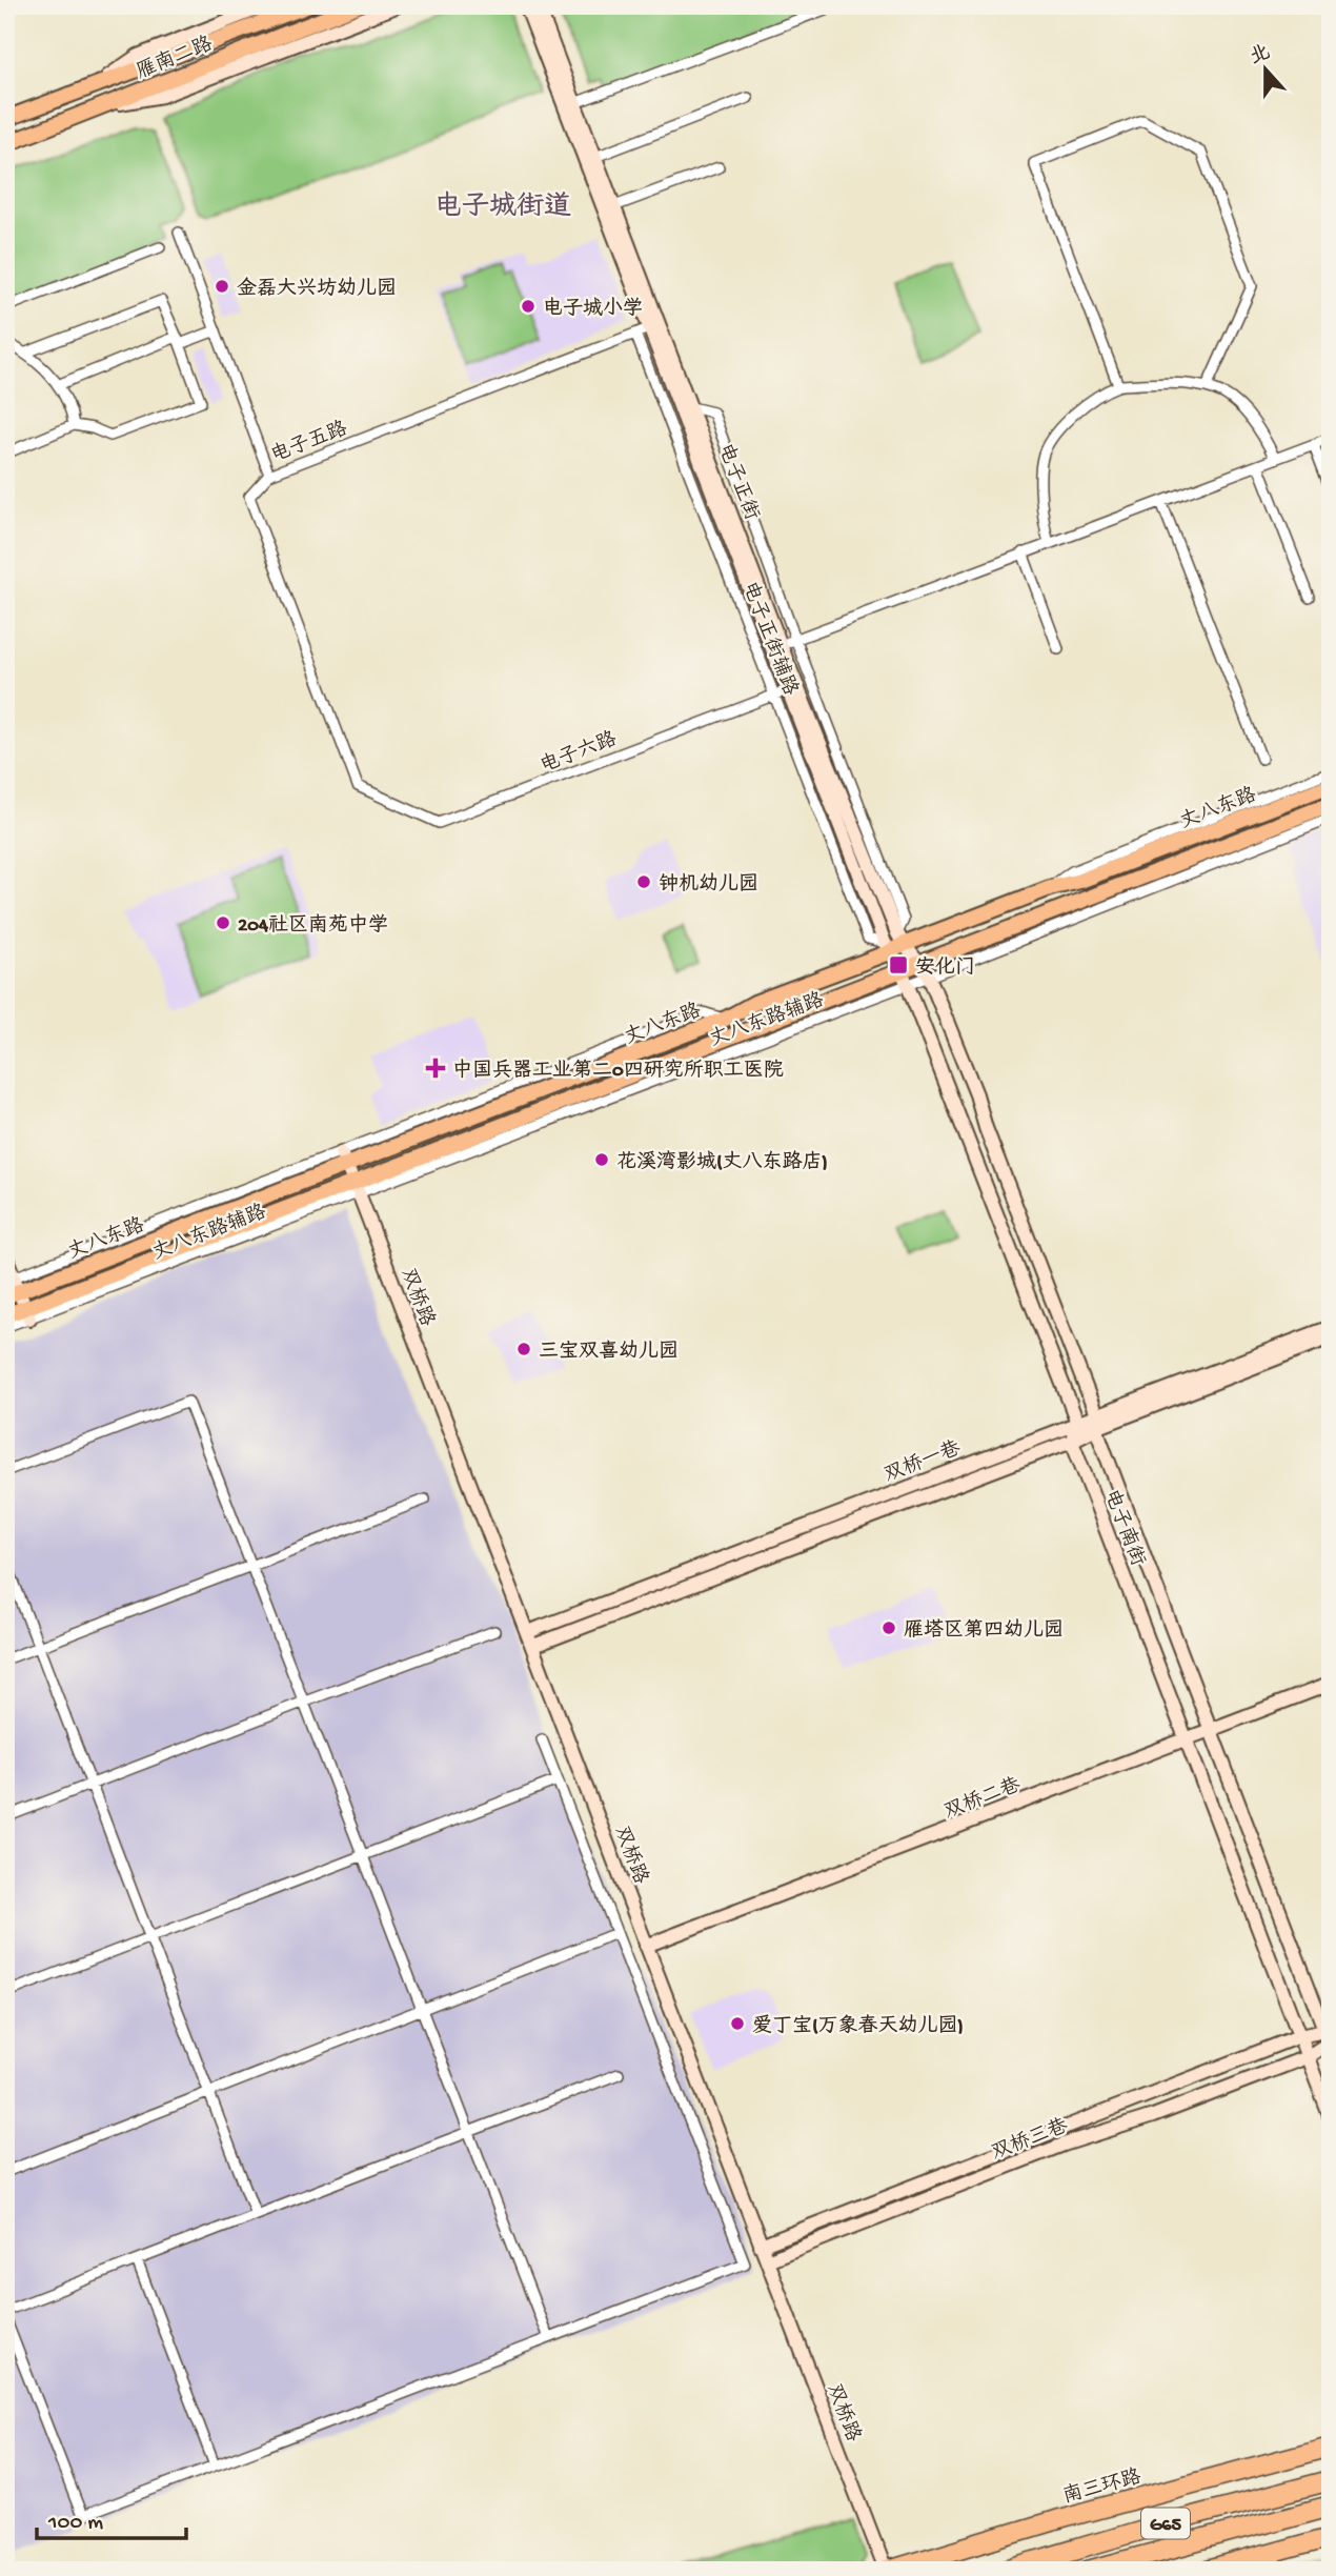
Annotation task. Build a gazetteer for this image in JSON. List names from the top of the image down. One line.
{"streets":{"highway":["南三环路","G65"],"main road":["雁南二路","丈八东路"],"street":["电子五路","电子正街","电子正街辅路","电子六路","双桥路","双桥一巷","电子南街","双桥二巷","双桥三巷"]},"crossings":[["电子五路","电子正街"],["电子五路","电子正街辅路"],["电子五路","电子六路"],["电子正街","电子正街辅路"],["电子正街","电子六路"],["电子正街","丈八东路"],["电子正街","电子南街"],["电子正街辅路","电子六路"],["电子正街辅路","丈八东路"],["丈八东路","双桥路"],["丈八东路","电子南街"],["双桥路","双桥一巷"],["双桥路","双桥二巷"],["双桥路","双桥三巷"],["双桥路","南三环路"],["双桥一巷","电子南街"],["电子南街","双桥二巷"],["电子南街","双桥三巷"]],"districts":["电子城街道"],"places":{"other":["金磊大兴坊幼儿园","电子城小学","钟机幼儿园","204社区南苑中学","花溪湾影城(丈八东路店)","三宝双喜幼儿园","雁塔区第四幼儿园","爱丁宝(万象春天幼儿园)"],"transit":["安化门"],"health":["中国兵器工业第二0四研究所职工医院"]},"scale_bar":"100 m","north":"top"}
